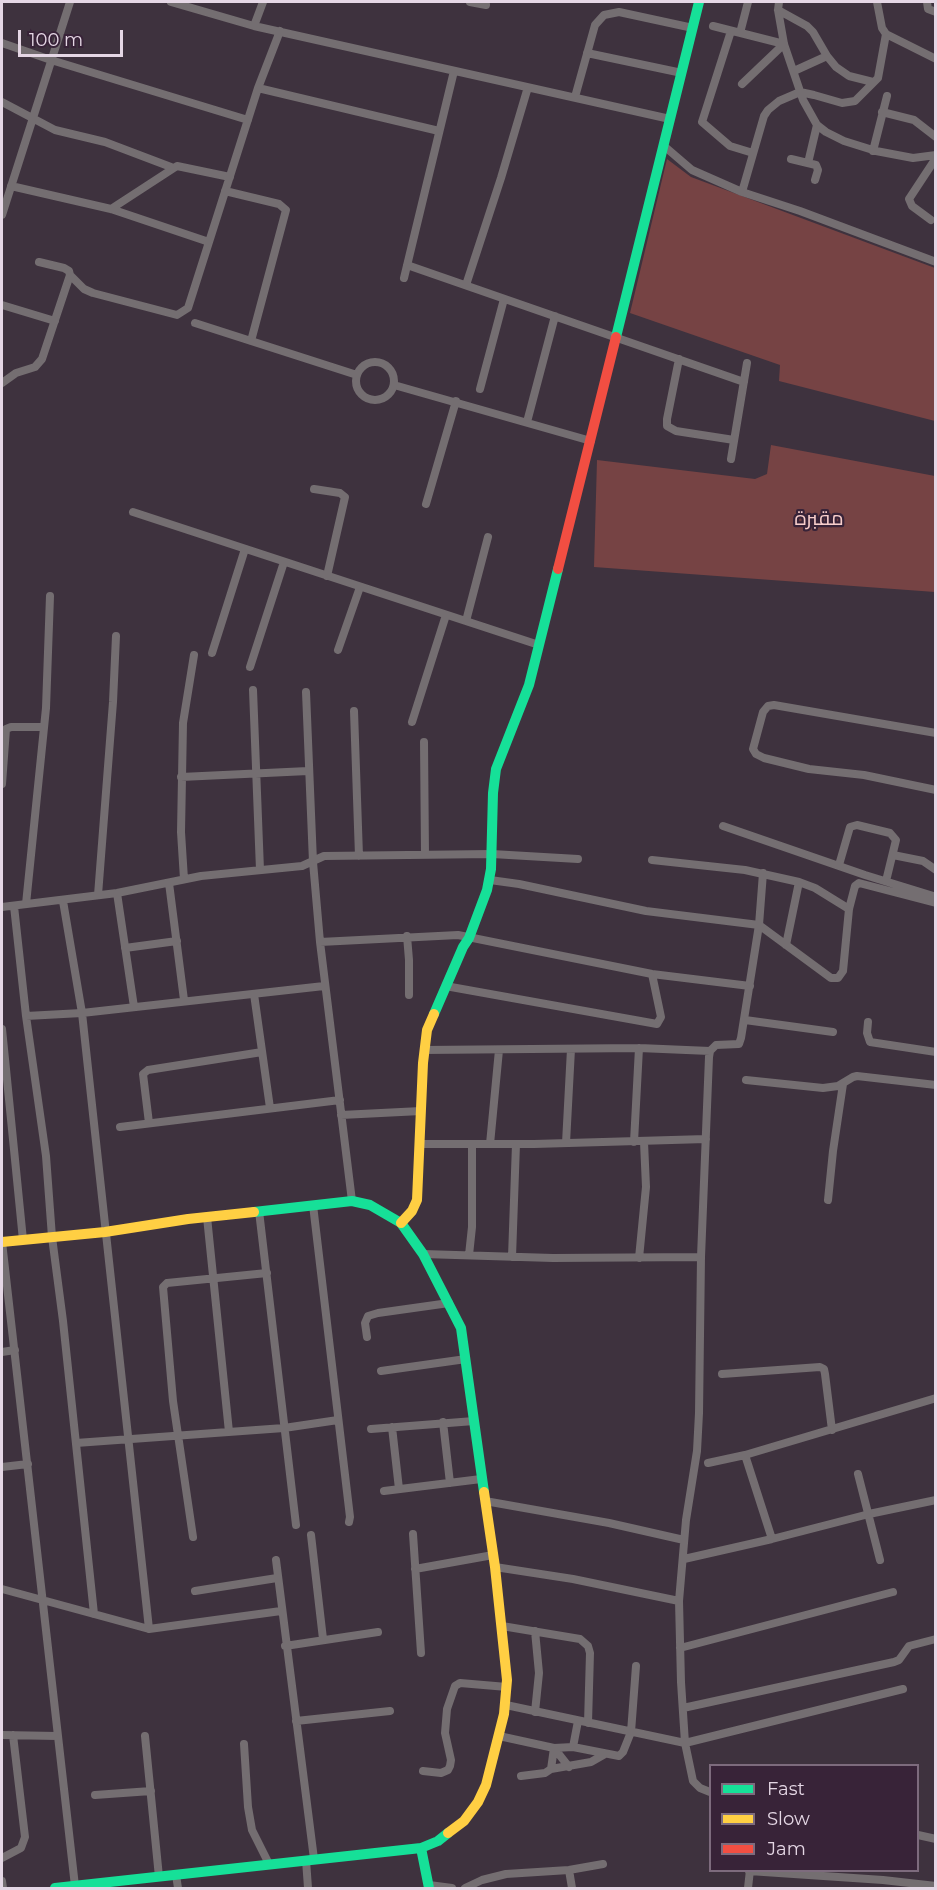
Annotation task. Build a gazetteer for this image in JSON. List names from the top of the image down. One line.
{"parks":["مقبرة"],"legend":["Fast","Slow","Jam"],"scale_bar":"100 m"}
